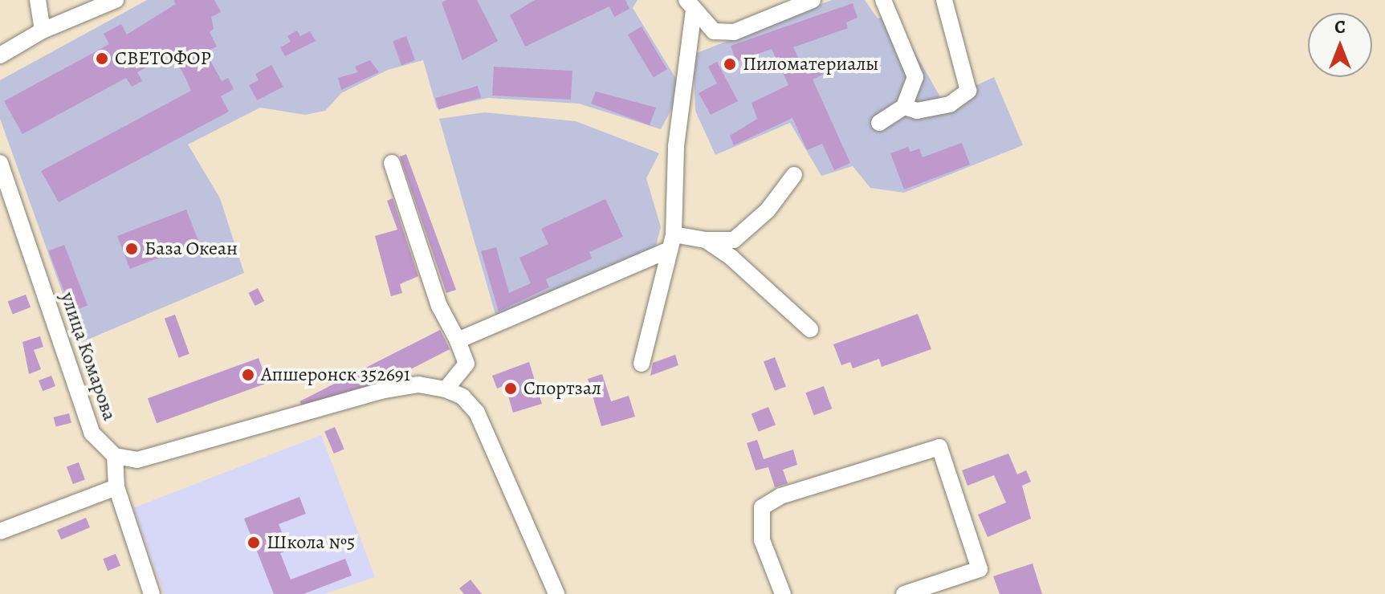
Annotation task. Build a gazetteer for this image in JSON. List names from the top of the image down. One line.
{"streets":{"street":["улица Комарова"]},"places":["СВЕТОФОР","Пиломатериалы","База Океан","Апшеронск 352691","Спортзал","Школа №5"],"north":"top"}
